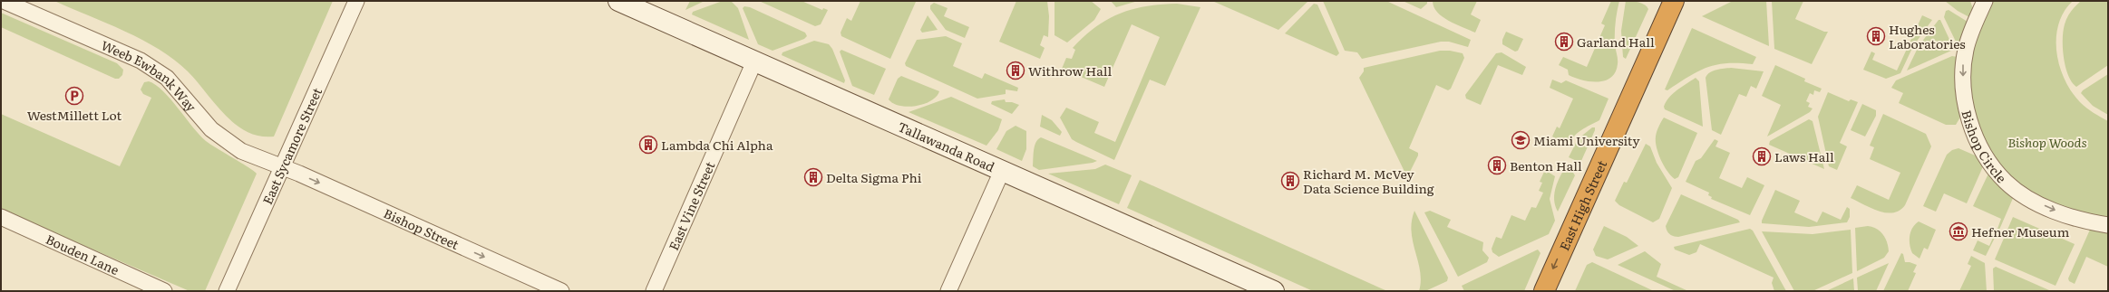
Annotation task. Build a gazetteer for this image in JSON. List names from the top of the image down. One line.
{"streets":{"highway":["East High Street"],"street":["Weeb Ewbank Way","Bishop Circle","East Sycamore Street","Tallawanda Road","East Vine Street","Bishop Street","Bouden Lane"]},"crossings":[["Weeb Ewbank Way","East Sycamore Street"],["Weeb Ewbank Way","Bishop Street"],["East Sycamore Street","Bishop Street"],["Tallawanda Road","East Vine Street"]],"one_way":["Bishop Circle","Bishop Street"],"parks":["Bishop Woods"],"places":{"building":["Hughes Laboratories","Garland Hall","Withrow Hall","Lambda Chi Alpha","Laws Hall","Benton Hall","Delta Sigma Phi","Richard M. McVey Data Science Building"],"parking":["WestMillett Lot"],"school or university":["Miami University"],"museum":["Hefner Museum"]}}
